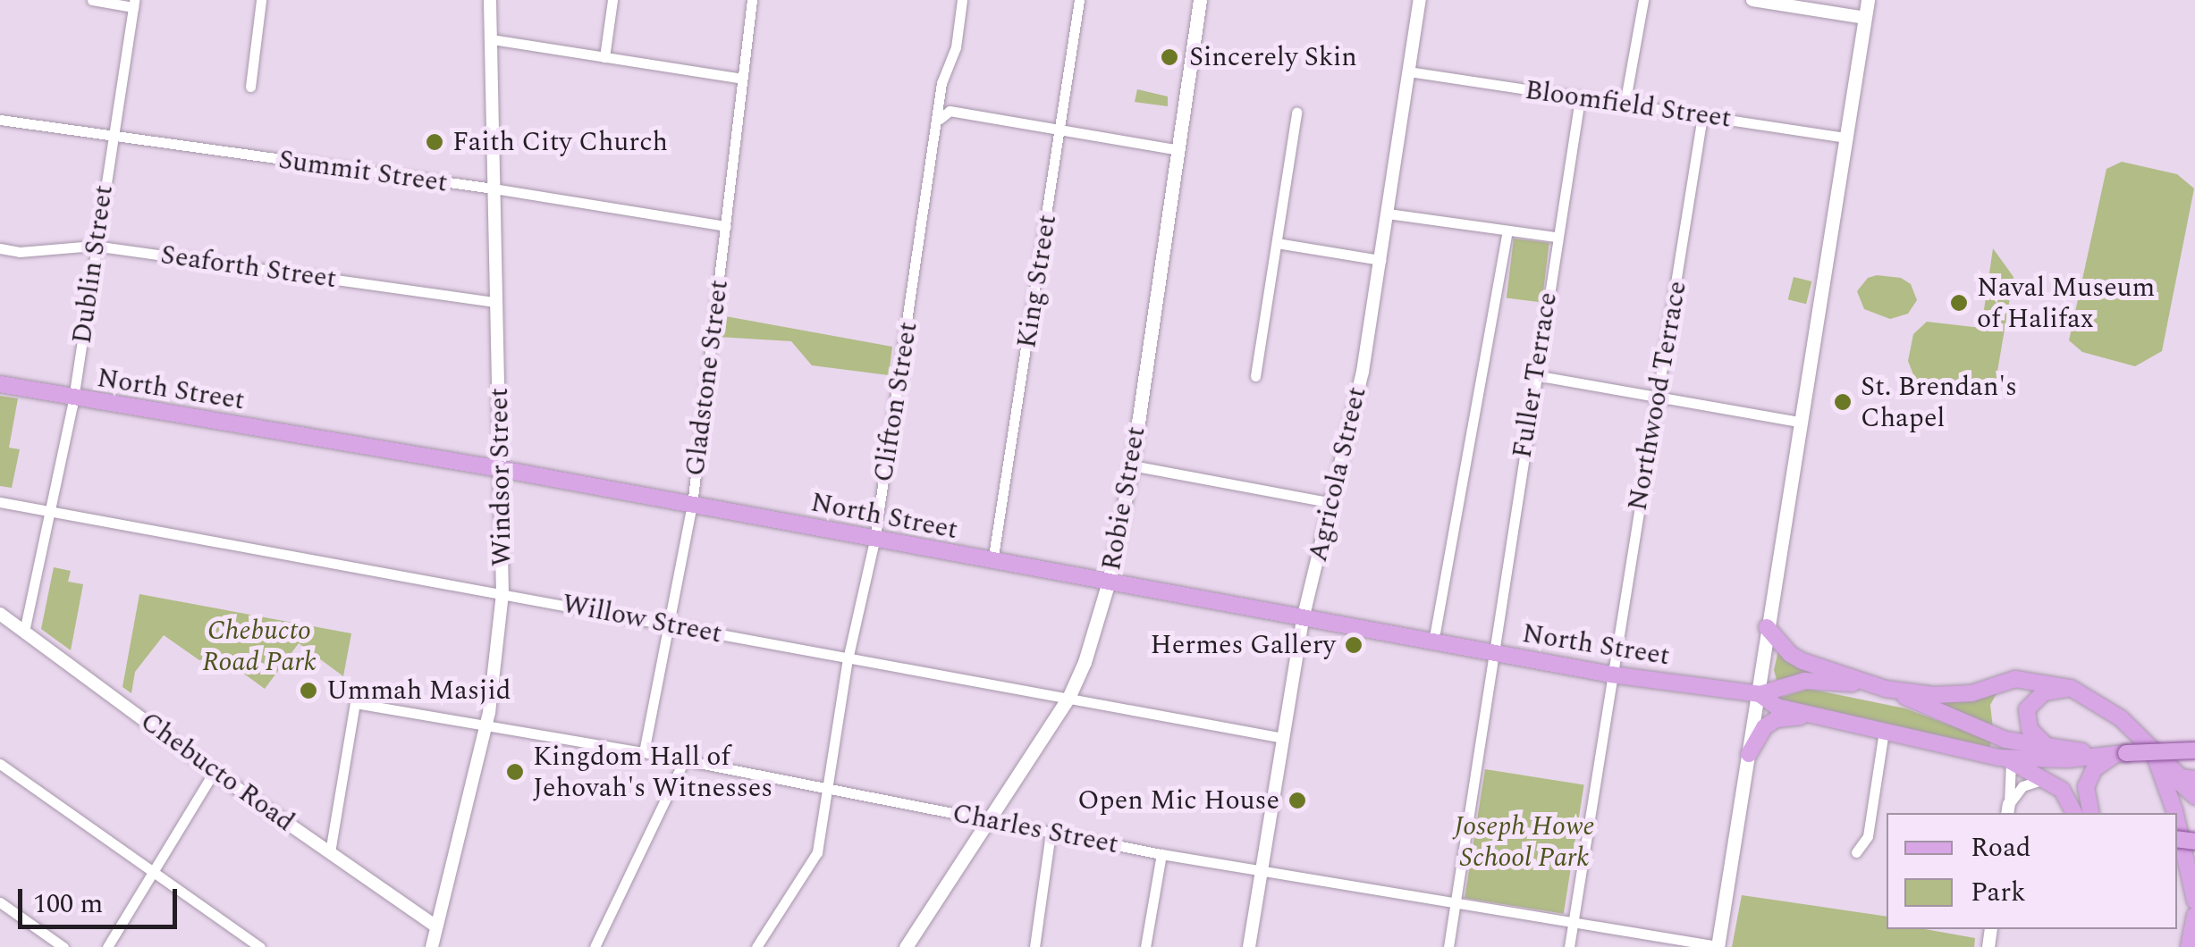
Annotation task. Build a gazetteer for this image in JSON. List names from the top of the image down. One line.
{"streets":{"main road":["North Street","Robie Street"],"street":["Bloomfield Street","Summit Street","Dublin Street","Seaforth Street","King Street","Fuller Terrace","Gladstone Street","Northwood Terrace","Clifton Street","Agricola Street","Windsor Street","Willow Street","Chebucto Road","Charles Street"]},"crossings":[["Bloomfield Street","Fuller Terrace"],["Bloomfield Street","Northwood Terrace"],["Bloomfield Street","Agricola Street"],["Summit Street","Dublin Street"],["Summit Street","Gladstone Street"],["Summit Street","Windsor Street"],["Dublin Street","Seaforth Street"],["Dublin Street","North Street"],["Dublin Street","Willow Street"],["Dublin Street","Chebucto Road"],["Seaforth Street","Windsor Street"],["King Street","North Street"],["Fuller Terrace","North Street"],["Fuller Terrace","Charles Street"],["Gladstone Street","North Street"],["Gladstone Street","Willow Street"],["Gladstone Street","Charles Street"],["North Street","Northwood Terrace"],["North Street","Clifton Street"],["North Street","Agricola Street"],["North Street","Windsor Street"],["North Street","Robie Street"],["Northwood Terrace","Charles Street"],["Clifton Street","Willow Street"],["Clifton Street","Charles Street"],["Agricola Street","Willow Street"],["Agricola Street","Charles Street"],["Windsor Street","Willow Street"],["Windsor Street","Chebucto Road"],["Windsor Street","Charles Street"],["Robie Street","Willow Street"],["Robie Street","Charles Street"],["Chebucto Road","Charles Street"]],"parks":["Chebucto Road Park","Joseph Howe School Park"],"places":["Sincerely Skin","Faith City Church","Naval Museum of Halifax","St. Brendan's Chapel","Hermes Gallery","Ummah Masjid","Kingdom Hall of Jehovah's Witnesses","Open Mic House"],"legend":["Road","Park"],"scale_bar":"100 m"}
